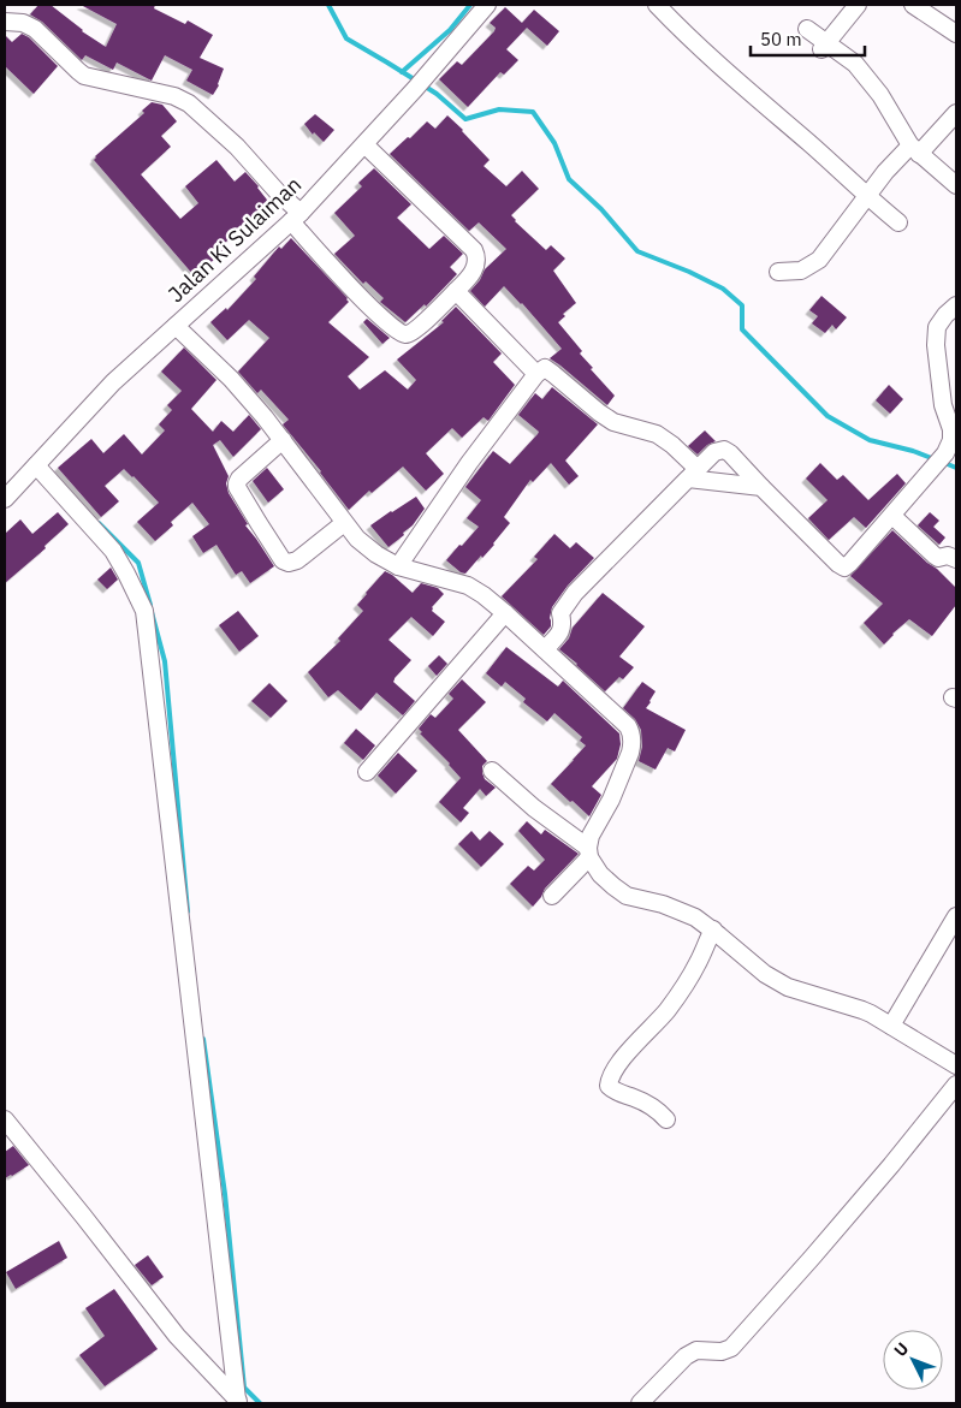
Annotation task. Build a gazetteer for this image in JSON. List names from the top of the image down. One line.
{"streets":{"street":["Jalan Ki Sulaiman"]},"scale_bar":"50 m","north":"top left"}
